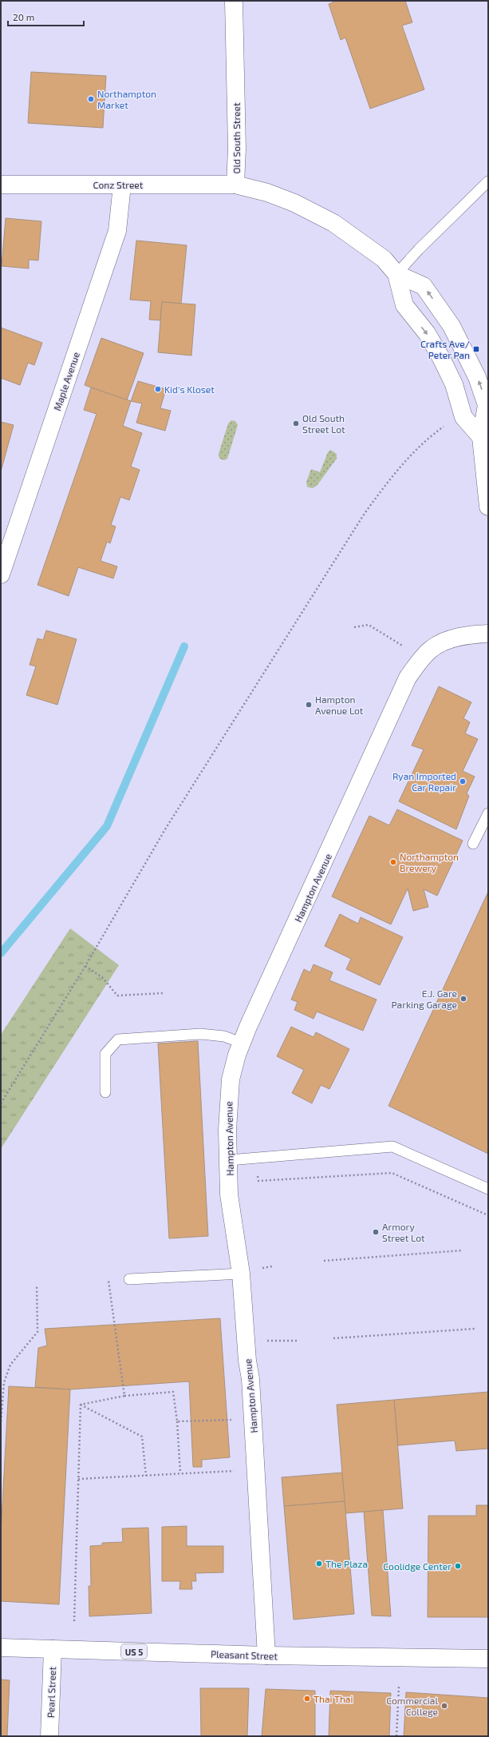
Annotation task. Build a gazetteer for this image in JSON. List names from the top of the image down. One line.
{"streets":{"street":["Old South Street","Conz Street","Maple Avenue","Hampton Avenue","US 5","Pleasant Street","Pearl Street"]},"crossings":[["Old South Street","Conz Street"],["Conz Street","Maple Avenue"],["Hampton Avenue","Pleasant Street"],["Pleasant Street","Pearl Street"]],"places":{"other":["Northampton Market","Kid's Kloset","Old South Street Lot","Hampton Avenue Lot","Ryan Imported Car Repair","Northampton Brewery","E.J. Gare Parking Garage","Armory Street Lot","The Plaza","Coolidge Center","Thai Thai","Commercial College"],"transit":["Crafts Ave/ Peter Pan"]},"scale_bar":"20 m"}
